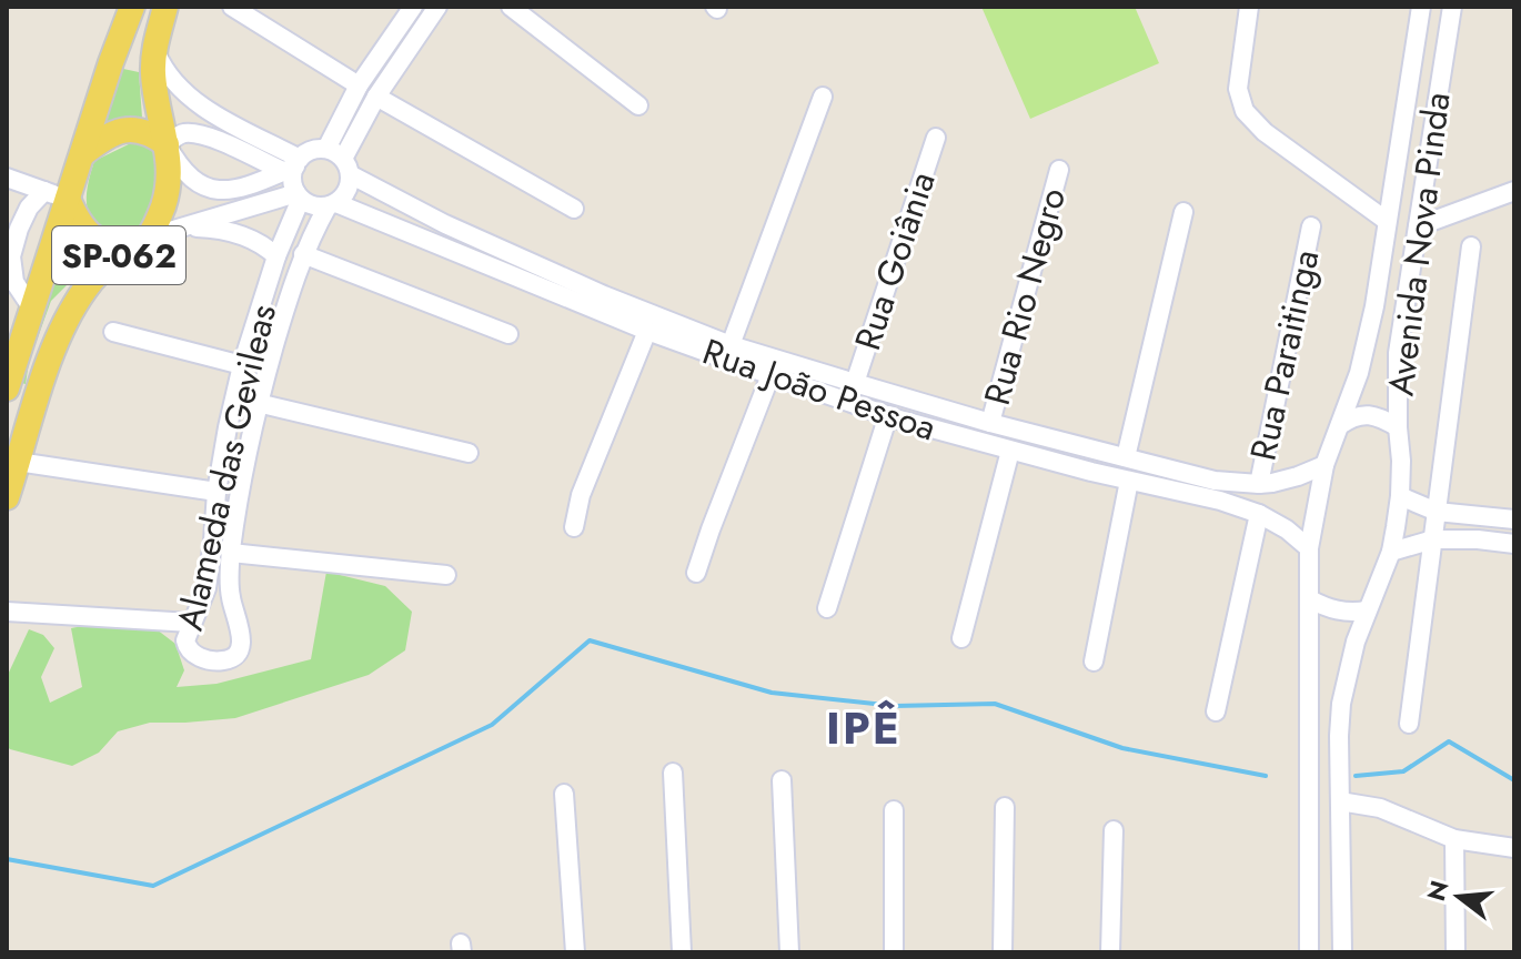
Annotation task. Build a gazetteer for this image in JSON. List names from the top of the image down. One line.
{"streets":{"main road":["SP-062"],"street":["Avenida Nova Pinda","Rua Goiânia","Rua Rio Negro","Rua Paraitinga","Rua João Pessoa","Alameda das Gevileas"]},"crossings":[["Avenida Nova Pinda","Rua João Pessoa"],["Rua Goiânia","Rua João Pessoa"],["Rua Rio Negro","Rua João Pessoa"],["Rua Paraitinga","Rua João Pessoa"],["Rua João Pessoa","Alameda das Gevileas"]],"districts":["IPÊ"],"north":"left"}
